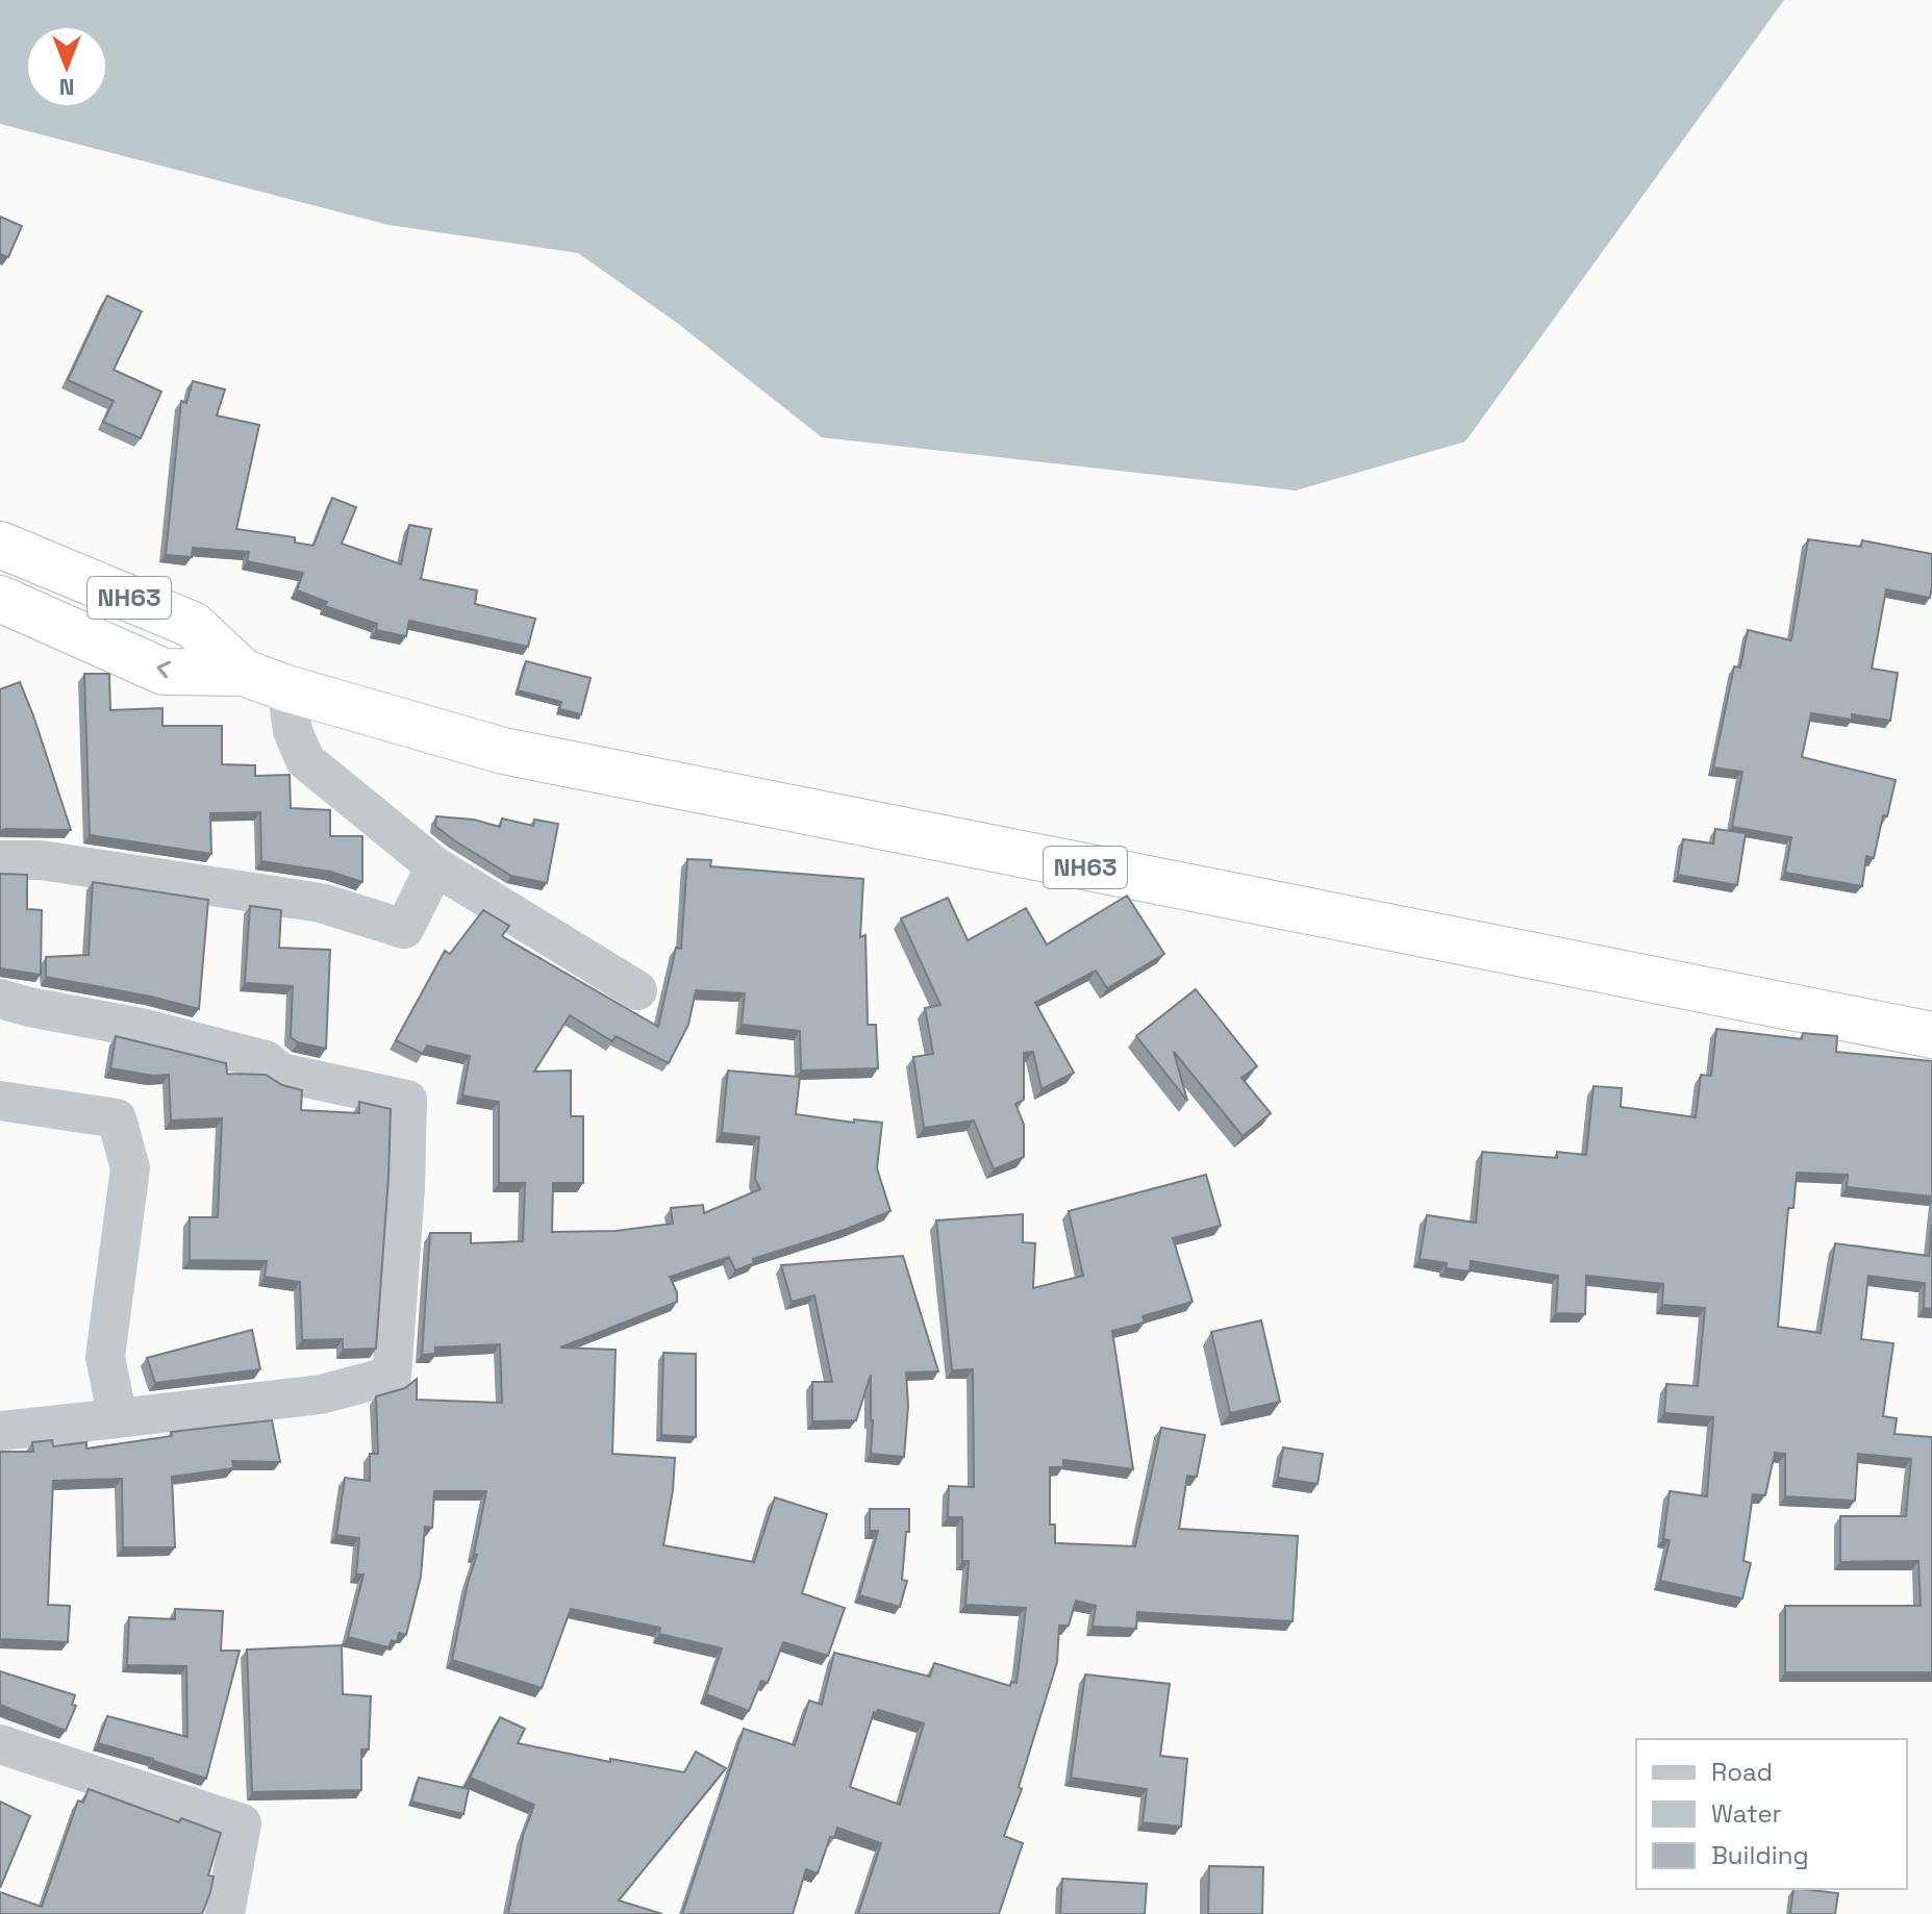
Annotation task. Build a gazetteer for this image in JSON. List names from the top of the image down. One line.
{"streets":{"highway":["NH63"]},"legend":["Road","Water","Building"],"north":"bottom"}
